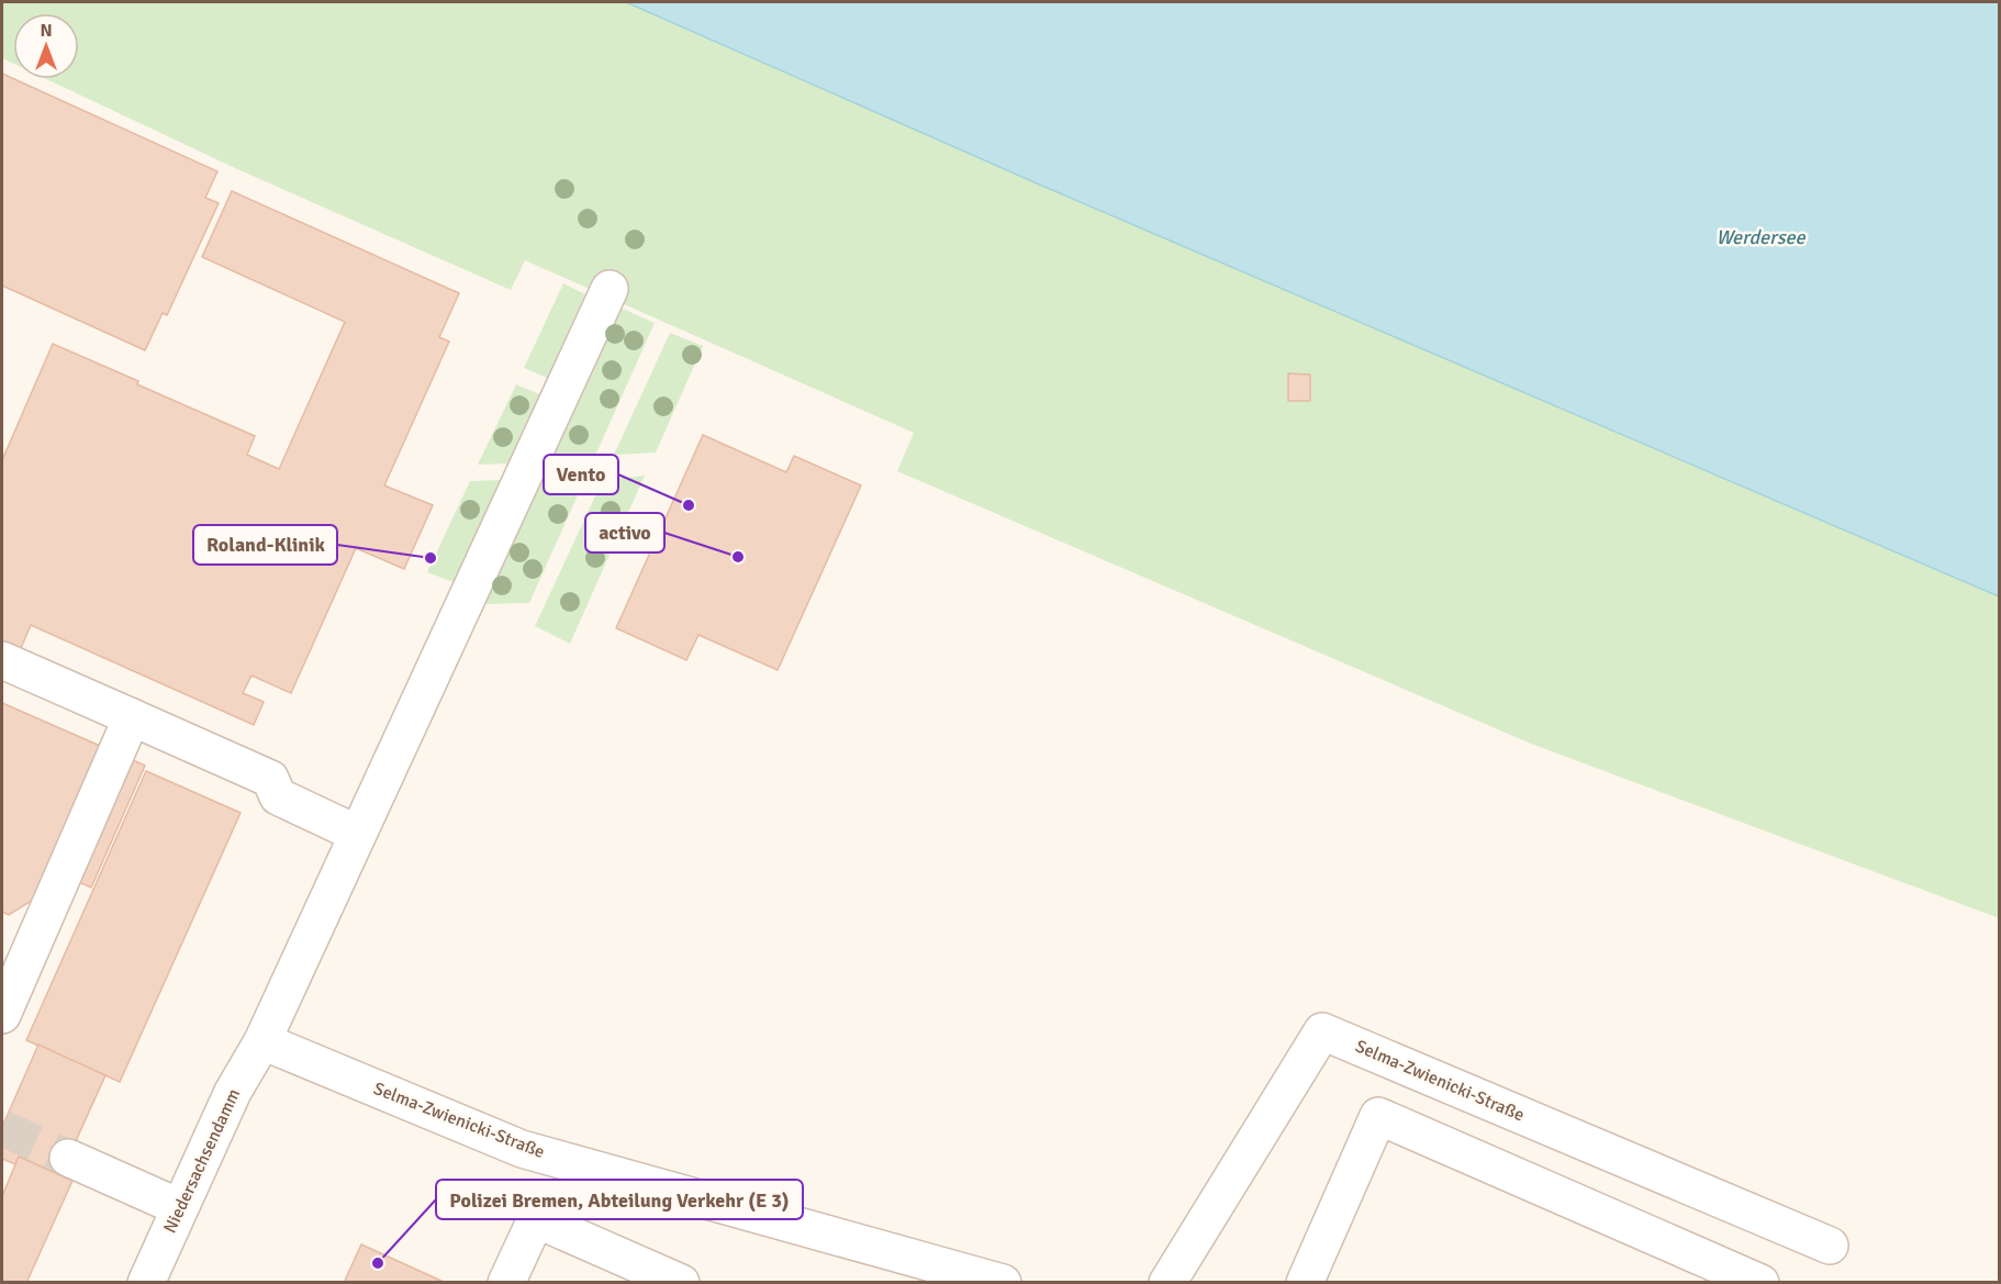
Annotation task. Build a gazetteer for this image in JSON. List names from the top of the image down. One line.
{"streets":{"street":["Selma-Zwienicki-Straße","Niedersachsendamm"]},"crossings":[["Selma-Zwienicki-Straße","Niedersachsendamm"]],"water":["Werdersee"],"places":["Vento","activo","Roland-Klinik","Polizei Bremen, Abteilung Verkehr (E 3)"],"north":"top"}
